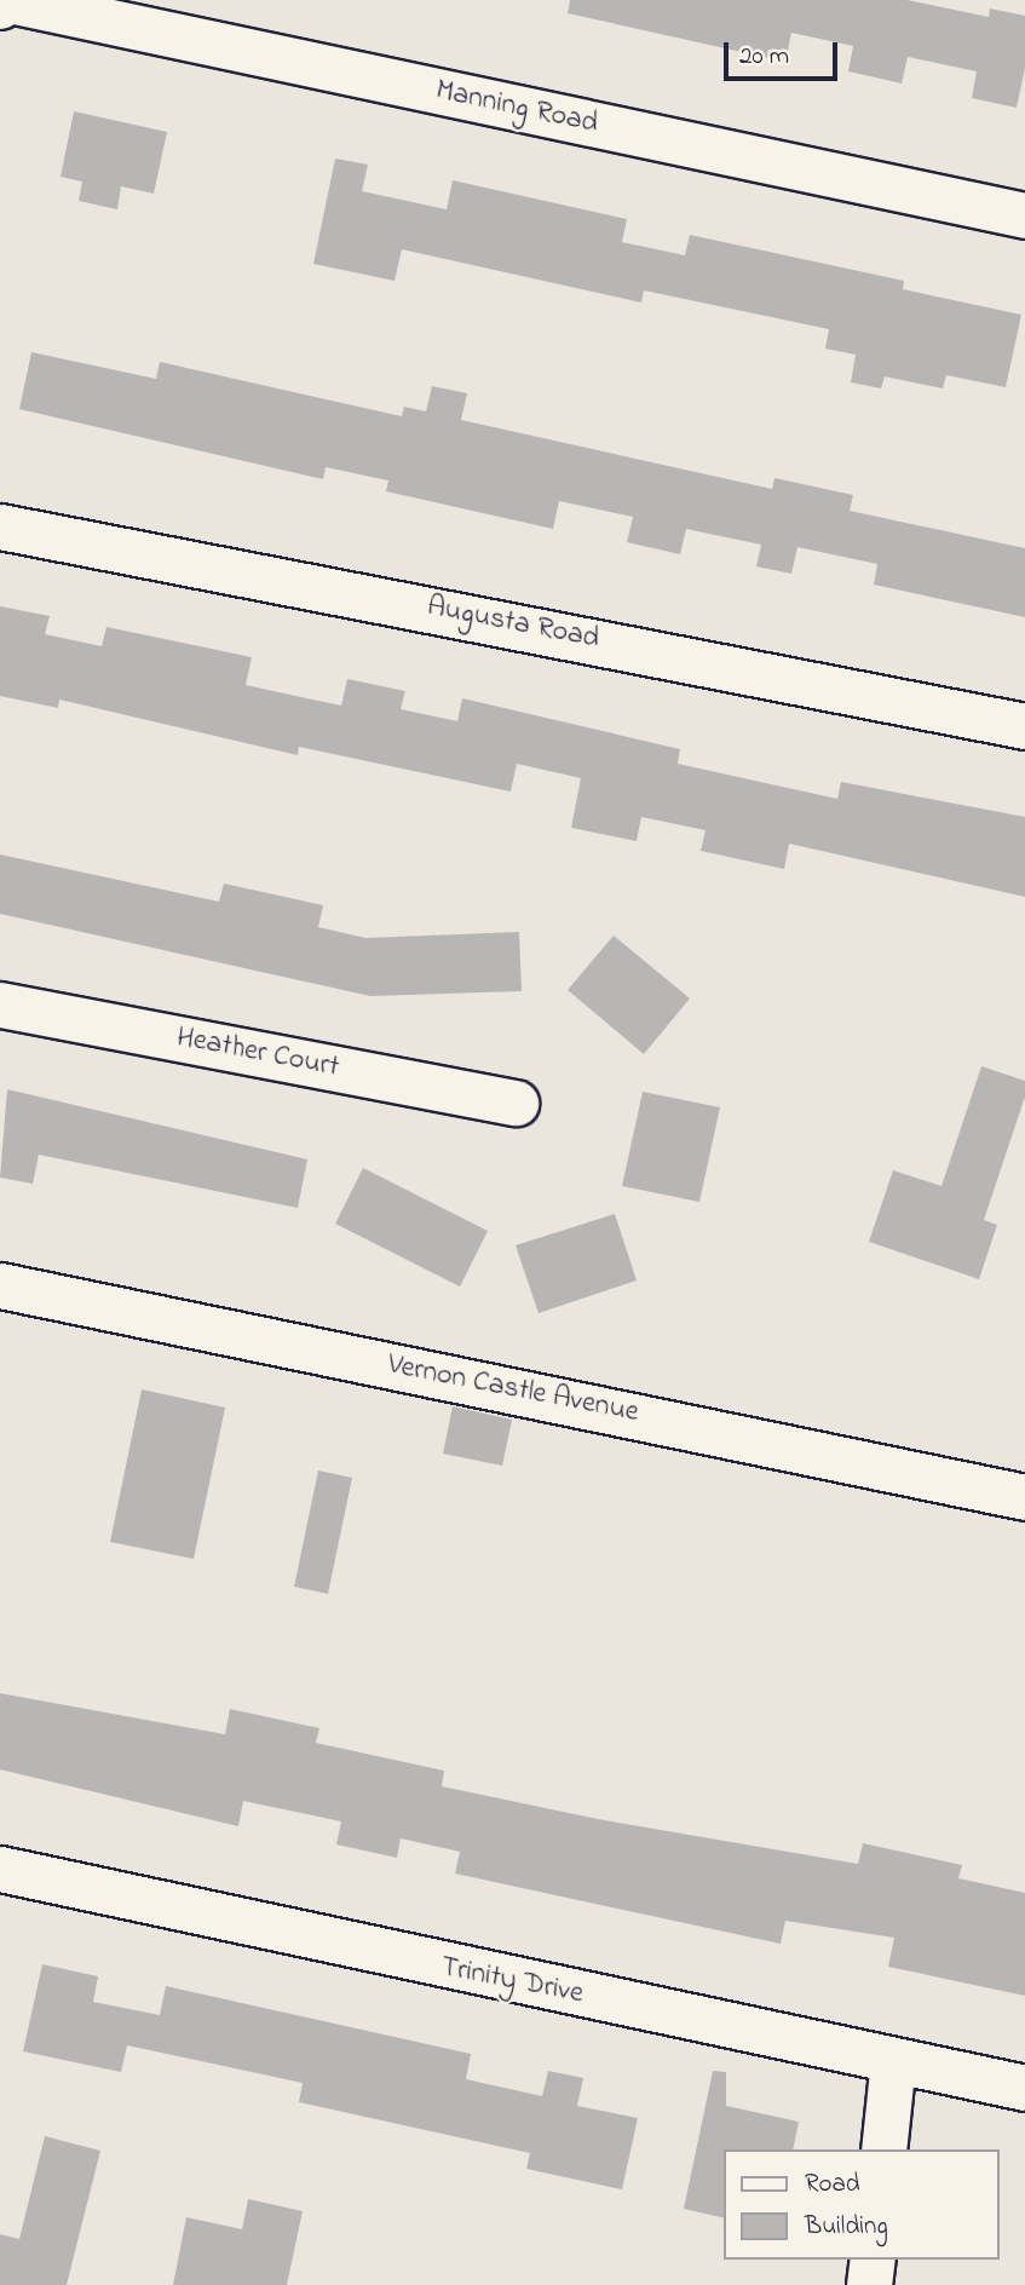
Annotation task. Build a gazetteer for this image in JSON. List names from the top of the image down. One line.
{"streets":{"street":["Manning Road","Augusta Road","Heather Court","Vernon Castle Avenue","Trinity Drive"]},"legend":["Road","Building"],"scale_bar":"20 m"}
